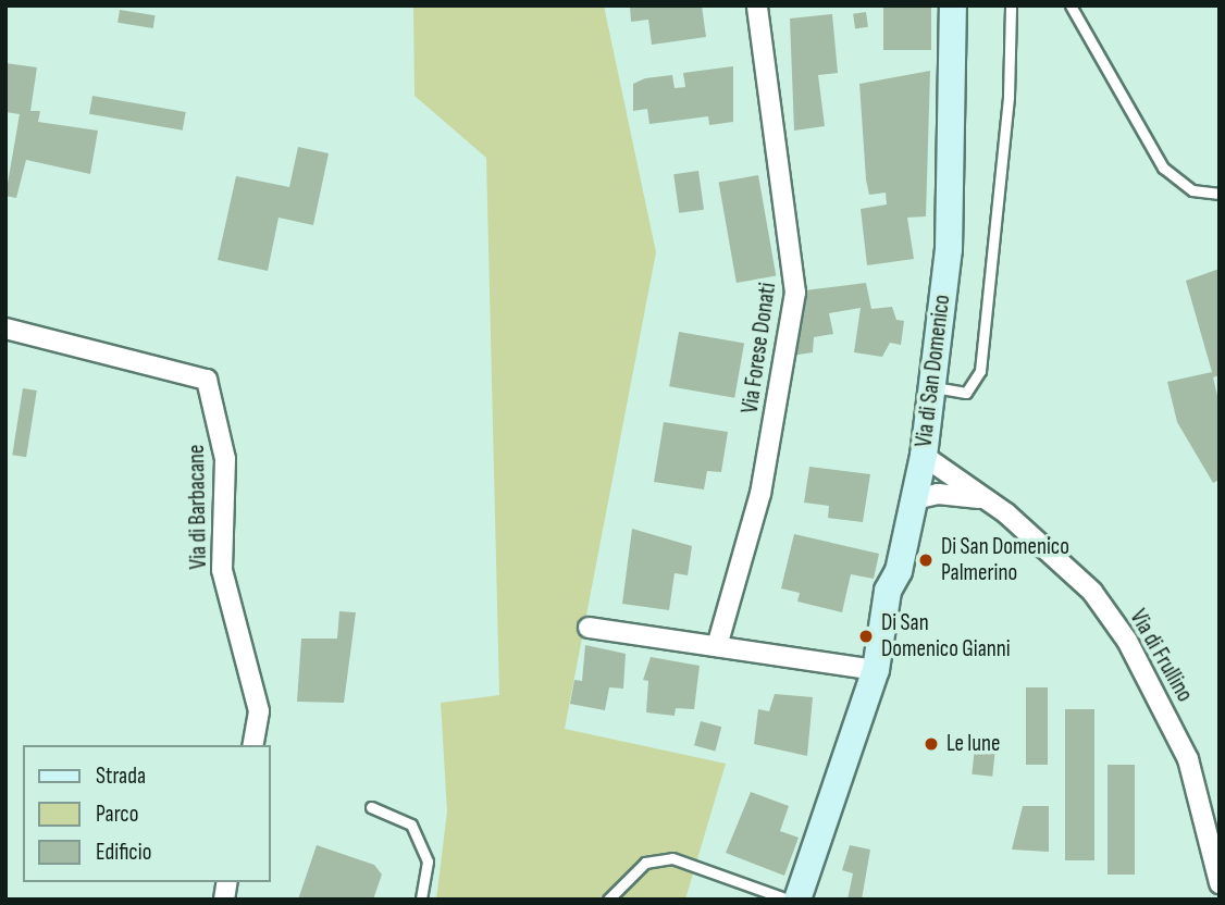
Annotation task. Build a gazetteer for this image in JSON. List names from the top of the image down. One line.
{"streets":{"main road":["Via di San Domenico"],"street":["Via Forese Donati","Via di Barbacane","Via di Frullino"]},"crossings":[["Via di San Domenico","Via di Frullino"]],"places":["Di San Domenico Palmerino","Di San Domenico Gianni","Le lune"],"legend":["Strada","Parco","Edificio"]}
